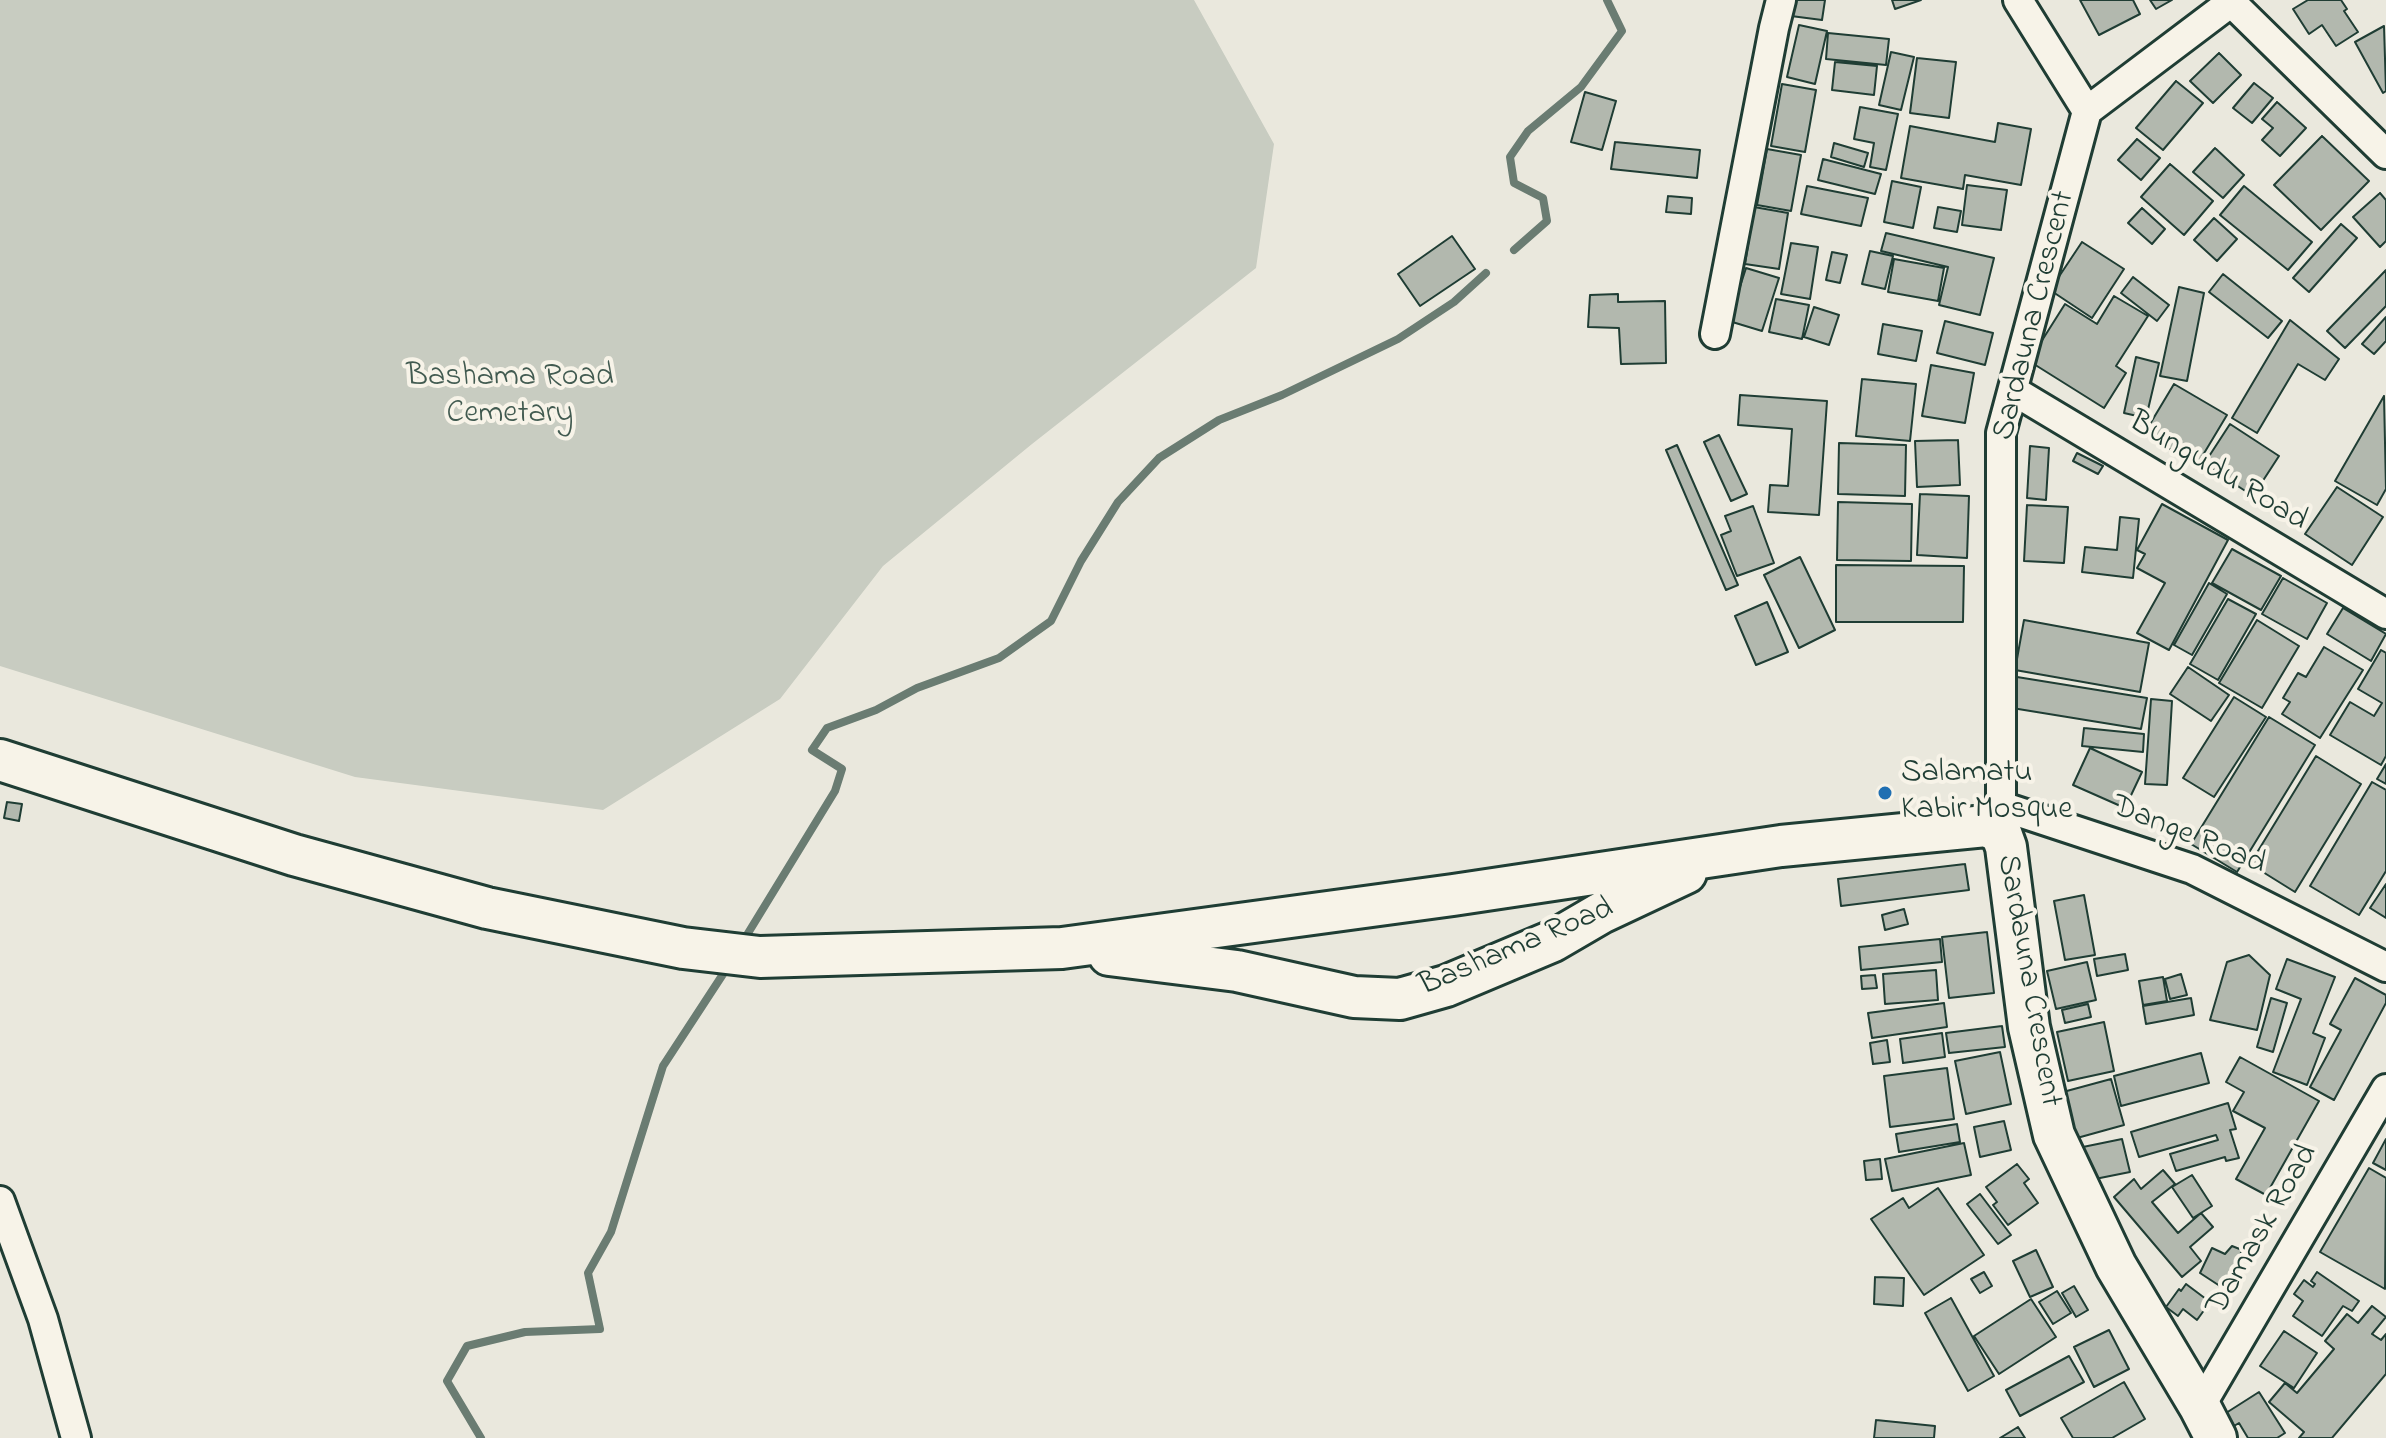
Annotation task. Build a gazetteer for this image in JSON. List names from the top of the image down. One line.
{"streets":{"street":["Sardauna Crescent","Bungudu Road","Dange Road","Bashama Road","Damask Road"]},"crossings":[["Sardauna Crescent","Bungudu Road"],["Sardauna Crescent","Dange Road"],["Sardauna Crescent","Bashama Road"],["Sardauna Crescent","Damask Road"],["Dange Road","Bashama Road"]],"parks":["Bashama Road Cemetary"],"places":["Salamatu Kabir Mosque"]}
